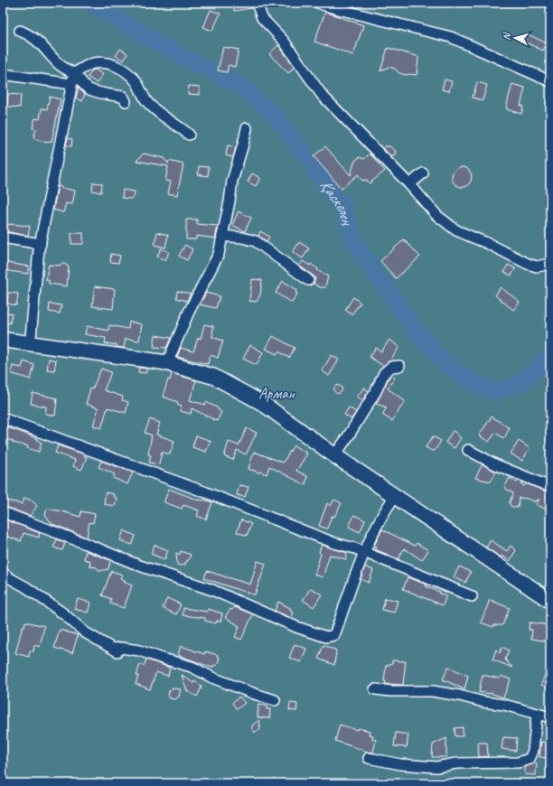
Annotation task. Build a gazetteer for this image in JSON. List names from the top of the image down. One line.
{"water":["Қаскелең"],"parks":["Арман"],"north":"left"}
